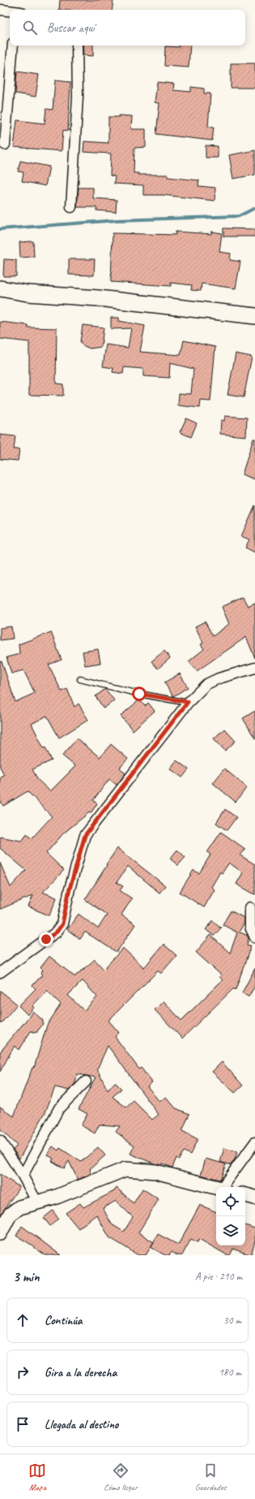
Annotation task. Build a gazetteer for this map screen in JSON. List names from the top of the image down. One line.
{"page":{"search":"Buscar aquí","heading":["3 min","A pie · 210 m"],"list":[["Continúa","30 m"],["Gira a la derecha","180 m"],"Llegada al destino"],"nav":["Mapa","Cómo llegar","Guardados"]}}
